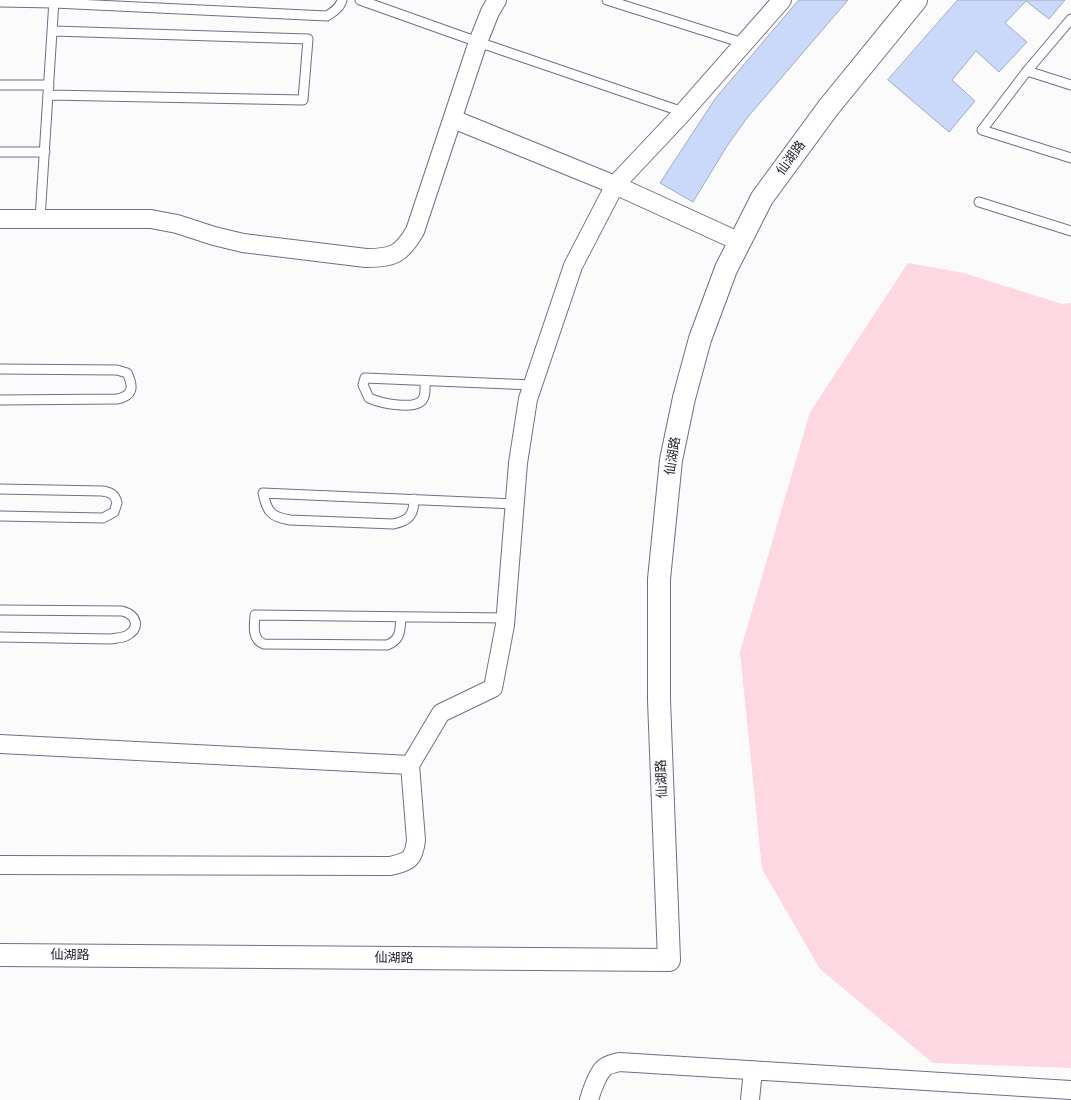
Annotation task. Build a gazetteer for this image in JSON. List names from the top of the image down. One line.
{"streets":{"street":["仙湖路"]}}
